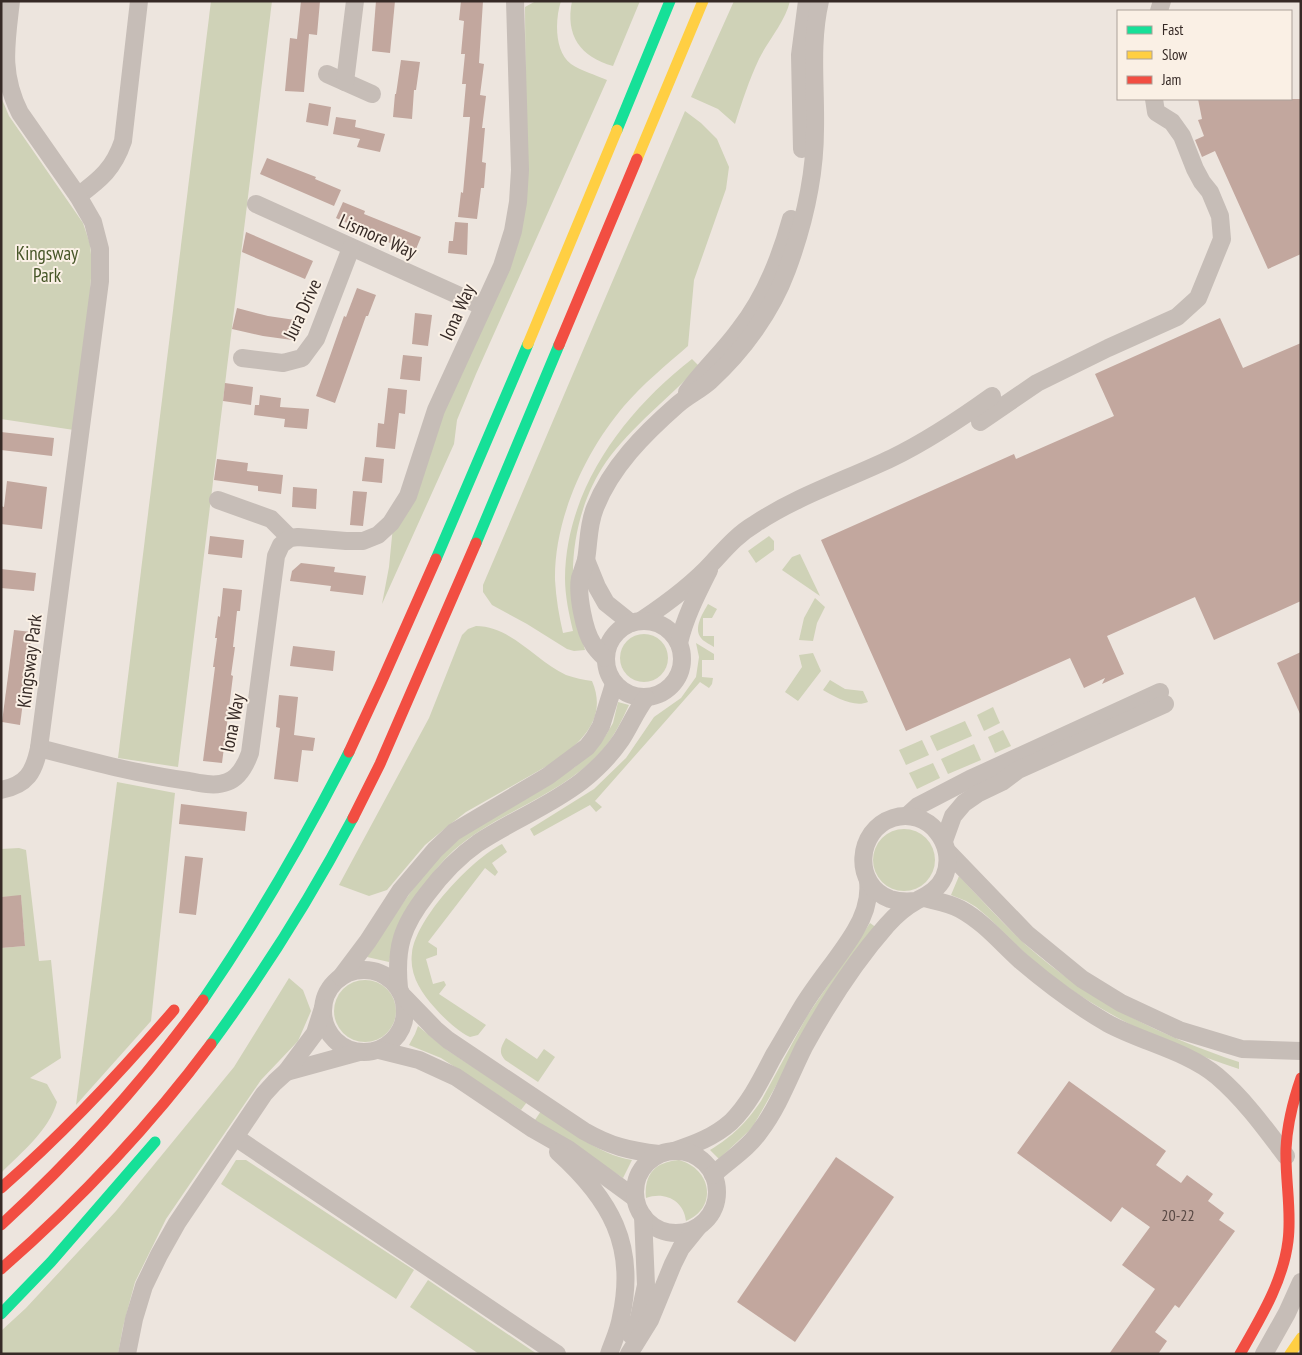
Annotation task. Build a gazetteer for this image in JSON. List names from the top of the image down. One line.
{"streets":{"street":["Lismore Way","Jura Drive","Iona Way","Kingsway Park"]},"crossings":[["Lismore Way","Jura Drive"],["Lismore Way","Iona Way"],["Iona Way","Kingsway Park"]],"parks":["Kingsway Park"],"house_numbers":["20-22"],"legend":["Fast","Slow","Jam"]}
